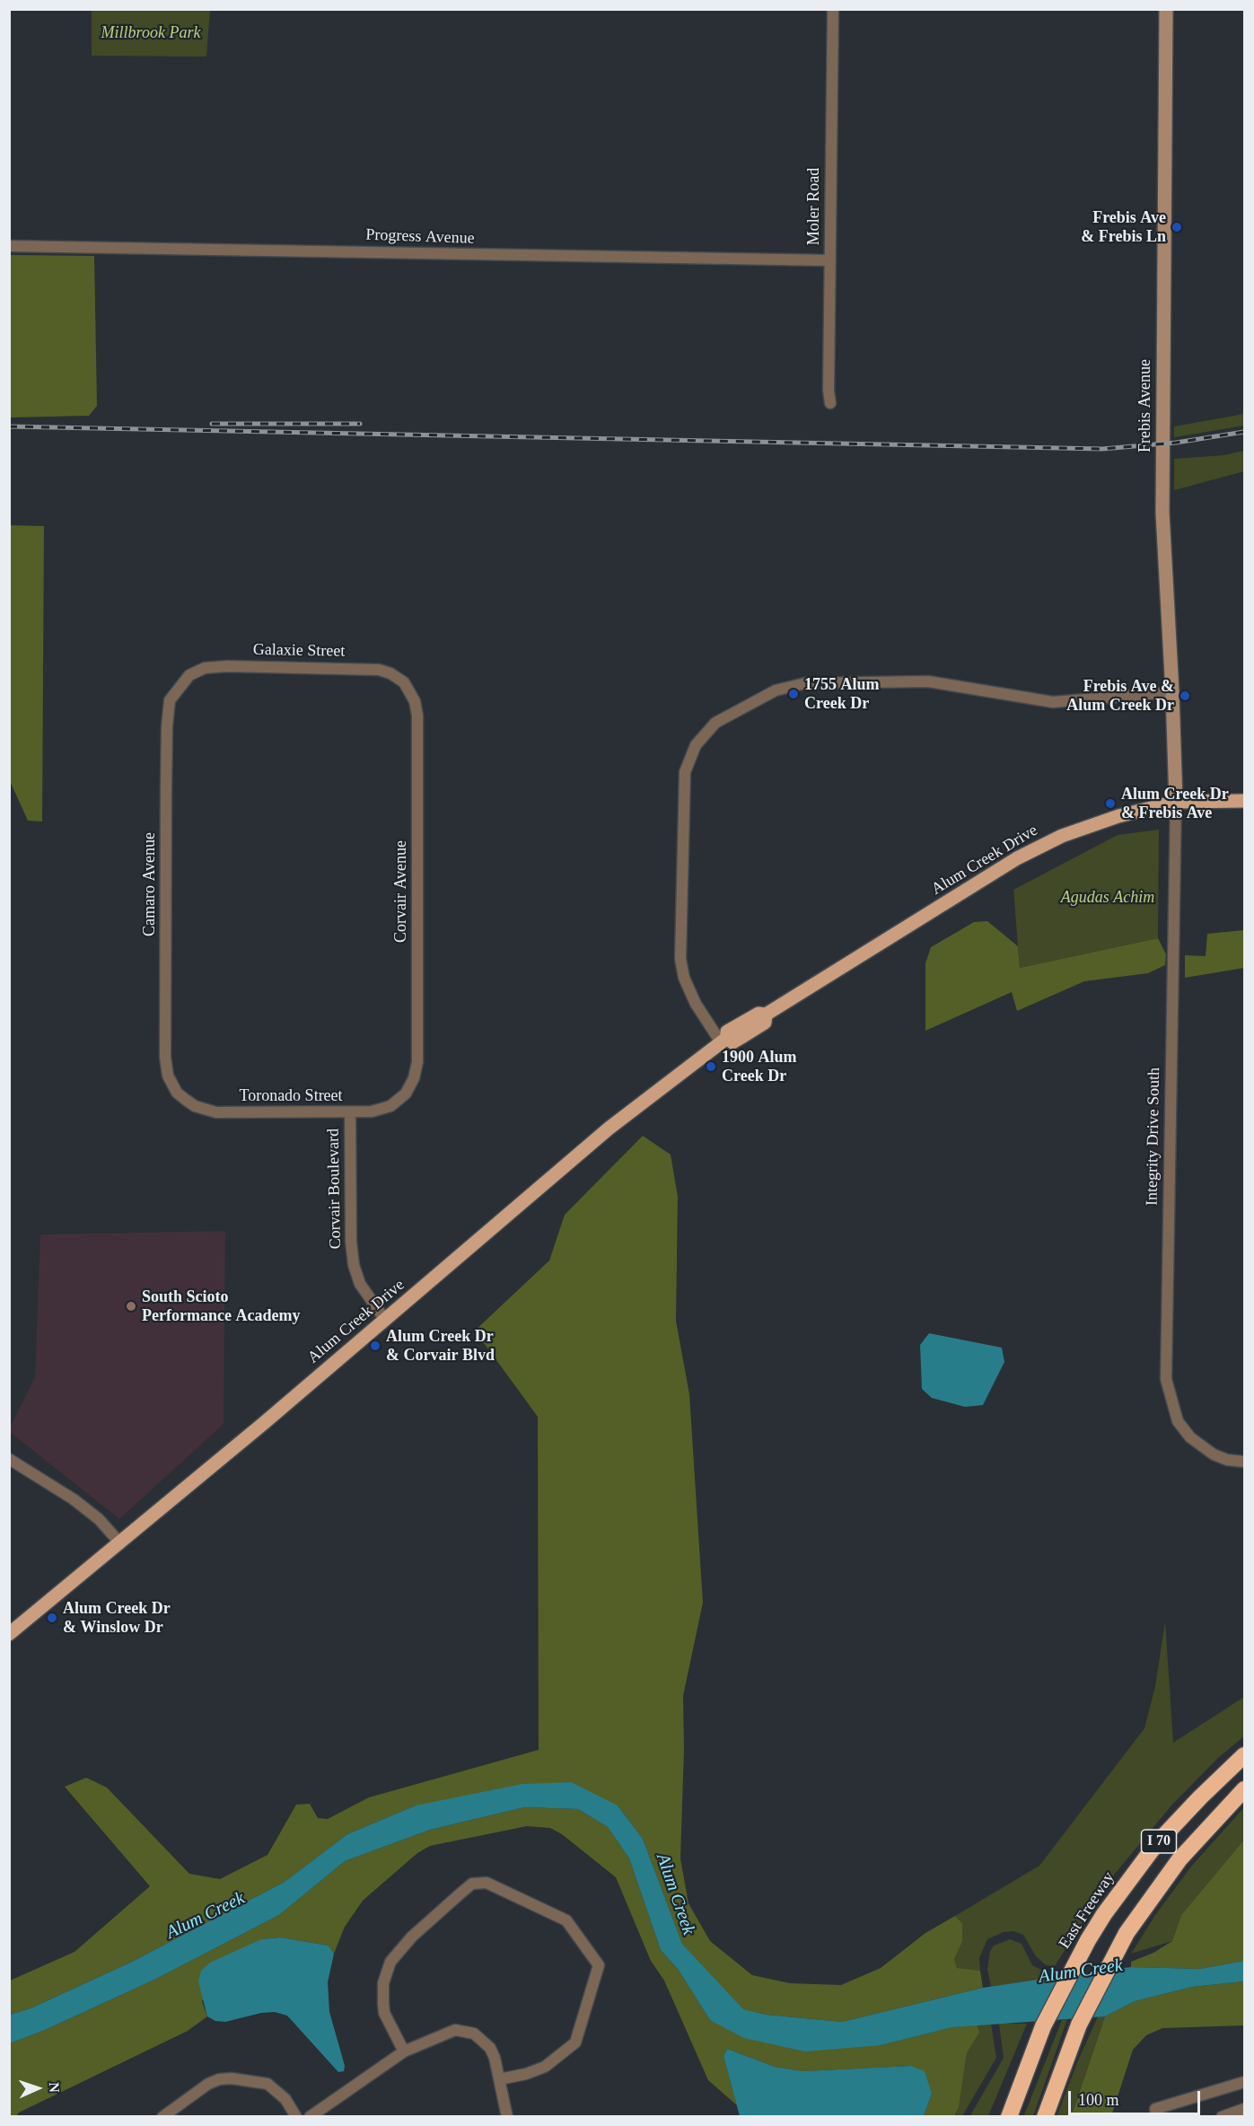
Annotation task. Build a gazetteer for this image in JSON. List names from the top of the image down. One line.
{"streets":{"highway":["I 70","East Freeway"],"main road":["Frebis Avenue","Alum Creek Drive"],"street":["Moler Road","Progress Avenue","Galaxie Street","Camaro Avenue","Corvair Avenue","Toronado Street","Integrity Drive South","Corvair Boulevard"]},"crossings":[["Moler Road","Progress Avenue"],["Frebis Avenue","Alum Creek Drive"],["Frebis Avenue","Integrity Drive South"],["Galaxie Street","Camaro Avenue"],["Galaxie Street","Corvair Avenue"],["Alum Creek Drive","Integrity Drive South"],["Alum Creek Drive","Corvair Boulevard"],["Camaro Avenue","Toronado Street"],["Corvair Avenue","Toronado Street"],["Toronado Street","Corvair Boulevard"]],"water":["Alum Creek"],"parks":["Millbrook Park","Agudas Achim"],"places":["Frebis Ave & Frebis Ln","1755 Alum Creek Dr","Frebis Ave & Alum Creek Dr","Alum Creek Dr & Frebis Ave","1900 Alum Creek Dr","South Scioto Performance Academy","Alum Creek Dr & Corvair Blvd","Alum Creek Dr & Winslow Dr"],"scale_bar":"100 m","north":"right"}
